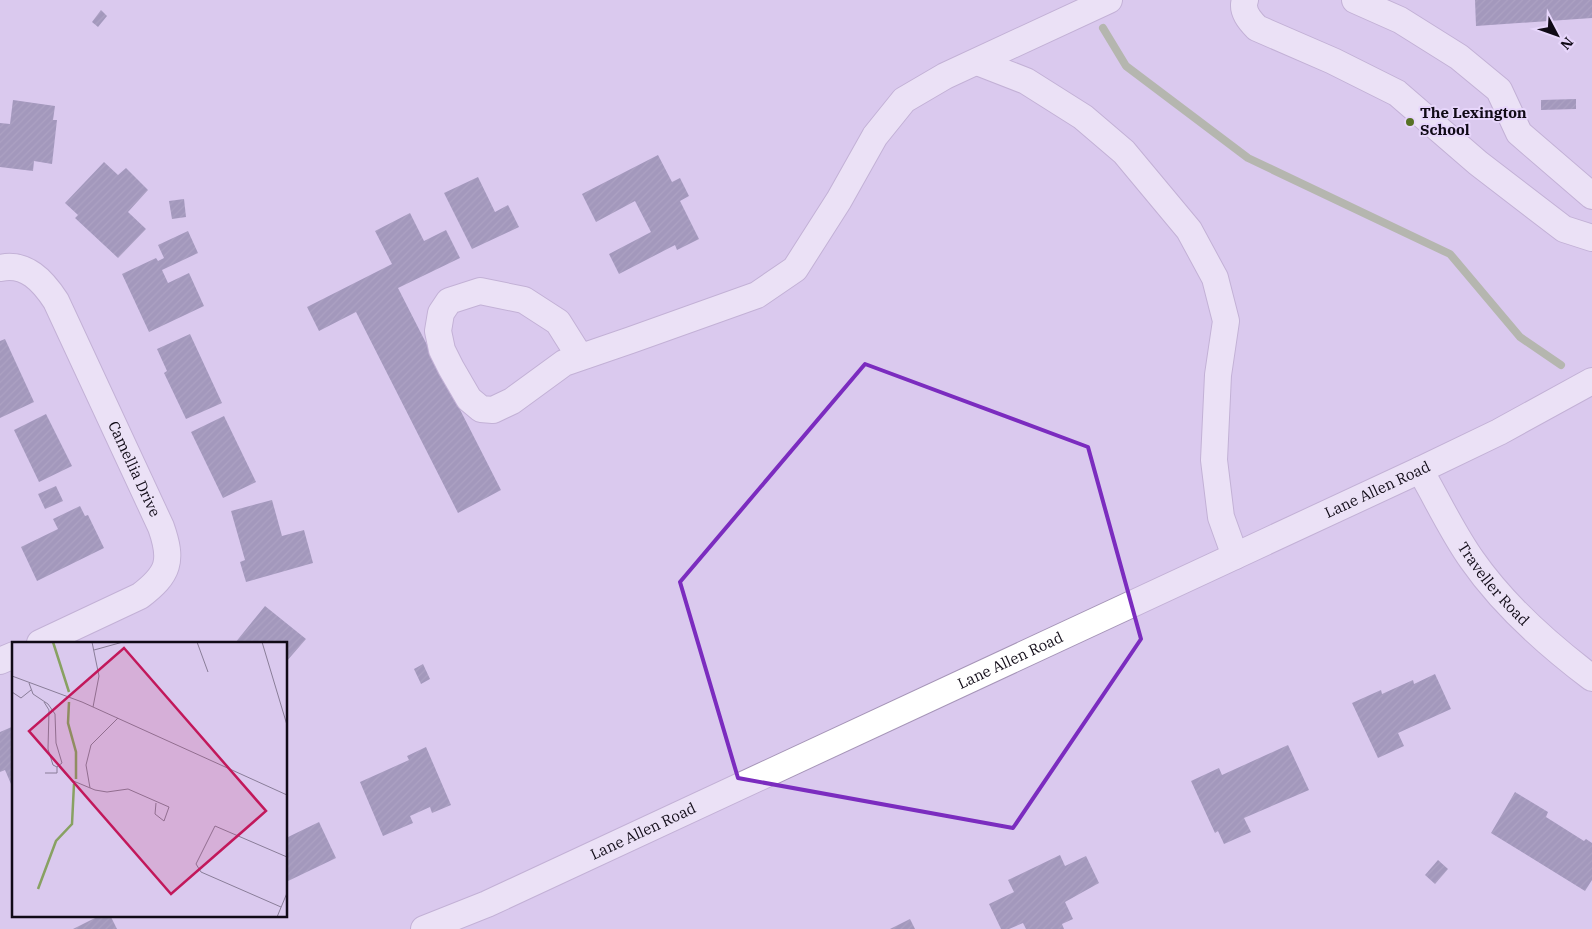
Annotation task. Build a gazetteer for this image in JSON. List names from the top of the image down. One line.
{"streets":{"street":["Camellia Drive","Lane Allen Road","Traveller Road"]},"crossings":[["Lane Allen Road","Traveller Road"]],"places":["The Lexington School"],"north":"bottom right"}
